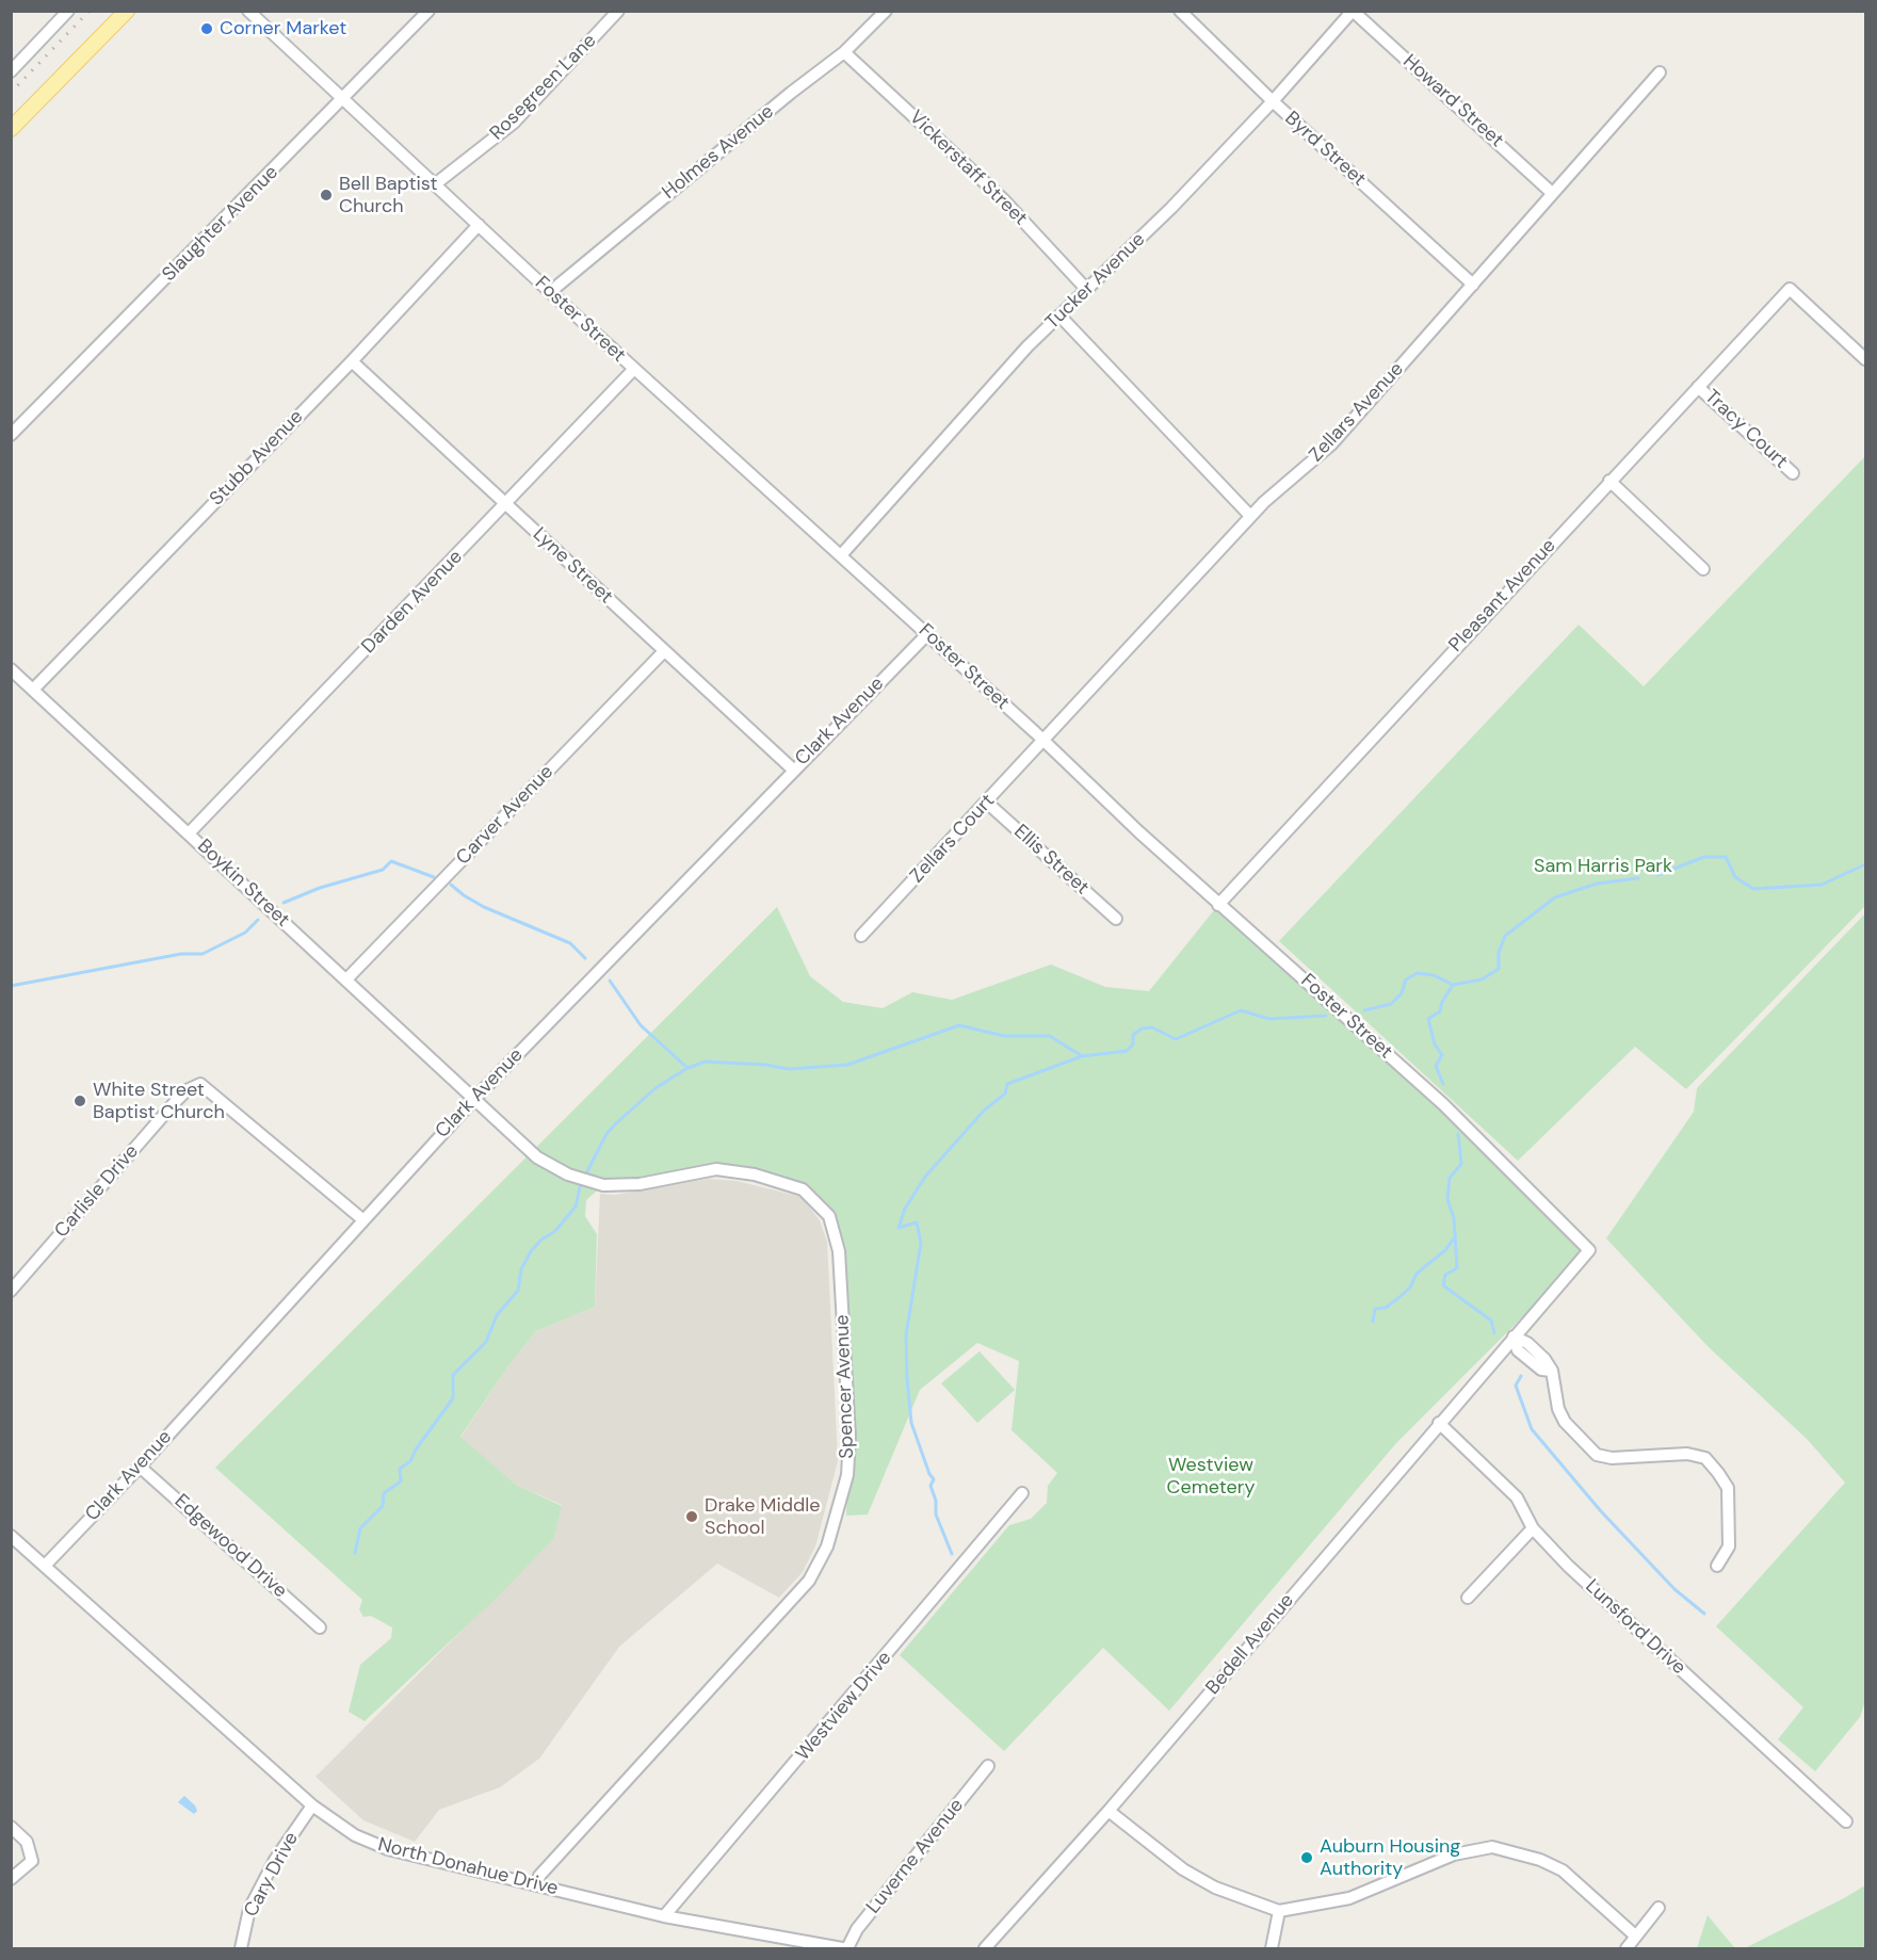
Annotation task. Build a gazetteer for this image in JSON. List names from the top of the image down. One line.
{"streets":{"street":["Rosegreen Lane","Howard Street","Byrd Street","Holmes Avenue","Vickerstaff Street","Slaughter Avenue","Tucker Avenue","Foster Street","Zellars Avenue","Tracy Court","Stubb Avenue","Lyne Street","Pleasant Avenue","Darden Avenue","Clark Avenue","Carver Avenue","Zellars Court","Ellis Street","Boykin Street","Carlisle Drive","Spencer Avenue","Edgewood Drive","Lunsford Drive","Bedell Avenue","Westview Drive","Luverne Avenue","North Donahue Drive","Cary Drive"]},"crossings":[["Rosegreen Lane","Foster Street"],["Howard Street","Tucker Avenue"],["Howard Street","Zellars Avenue"],["Byrd Street","Tucker Avenue"],["Byrd Street","Zellars Avenue"],["Holmes Avenue","Vickerstaff Street"],["Holmes Avenue","Foster Street"],["Vickerstaff Street","Tucker Avenue"],["Slaughter Avenue","Foster Street"],["Tucker Avenue","Foster Street"],["Foster Street","Zellars Avenue"],["Foster Street","Stubb Avenue"],["Foster Street","Pleasant Avenue"],["Foster Street","Darden Avenue"],["Foster Street","Clark Avenue"],["Foster Street","Zellars Court"],["Foster Street","Bedell Avenue"],["Zellars Avenue","Zellars Court"],["Tracy Court","Pleasant Avenue"],["Stubb Avenue","Lyne Street"],["Stubb Avenue","Boykin Street"],["Lyne Street","Darden Avenue"],["Lyne Street","Clark Avenue"],["Lyne Street","Carver Avenue"],["Darden Avenue","Boykin Street"],["Clark Avenue","Boykin Street"],["Clark Avenue","Carlisle Drive"],["Clark Avenue","Spencer Avenue"],["Clark Avenue","Edgewood Drive"],["Clark Avenue","North Donahue Drive"],["Carver Avenue","Boykin Street"],["Zellars Court","Ellis Street"],["Boykin Street","Spencer Avenue"],["Spencer Avenue","North Donahue Drive"],["Lunsford Drive","Bedell Avenue"],["Westview Drive","North Donahue Drive"],["North Donahue Drive","Cary Drive"]],"parks":["Sam Harris Park","Westview Cemetery"],"places":["Corner Market","Bell Baptist Church","White Street Baptist Church","Drake Middle School","Auburn Housing Authority"]}
